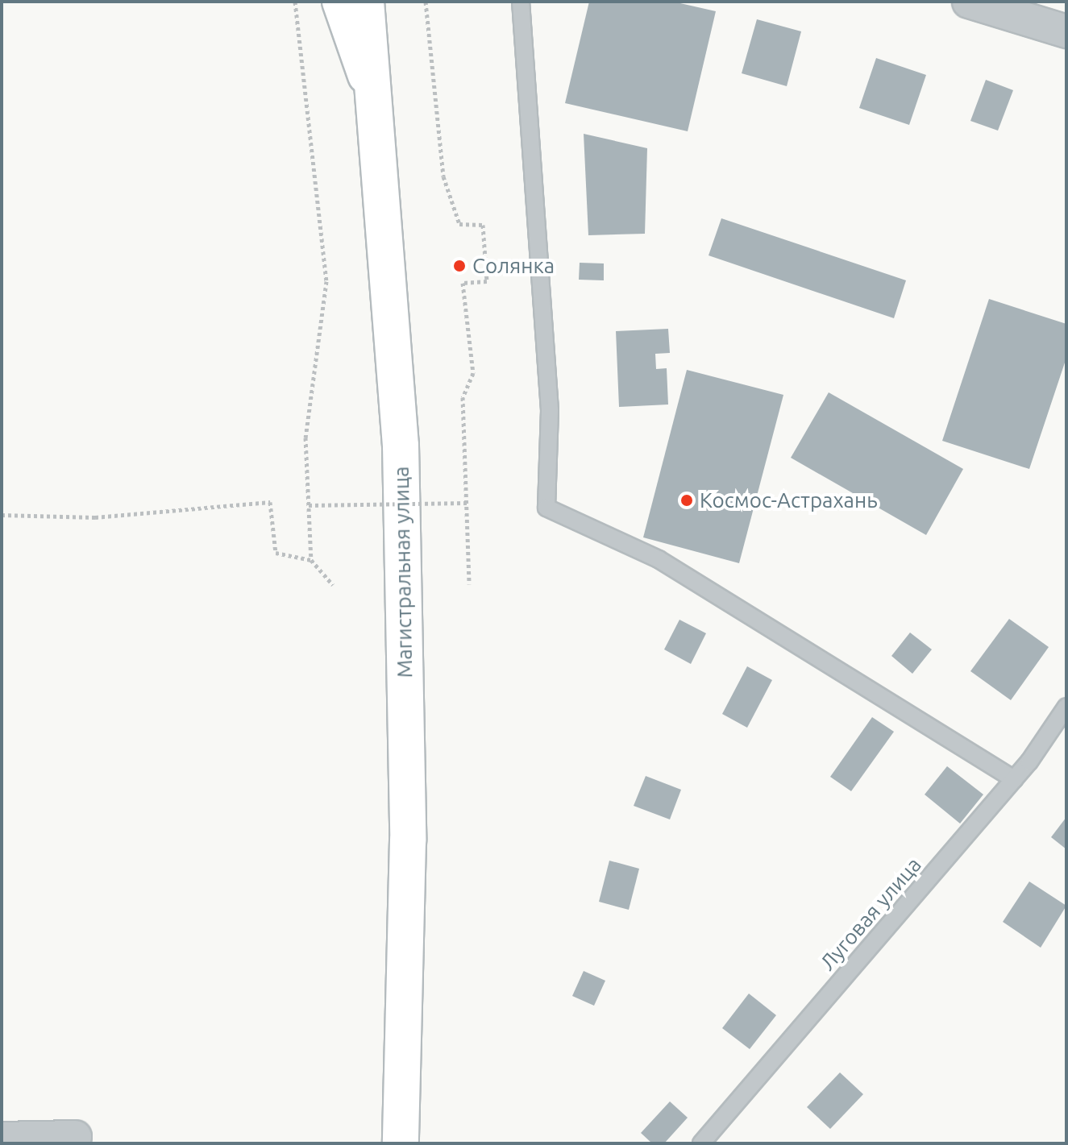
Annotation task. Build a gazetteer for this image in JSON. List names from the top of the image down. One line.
{"streets":{"main road":["Магистральная улица"],"lane":["Луговая улица"]},"places":["Солянка","Космос-Астрахань"]}
